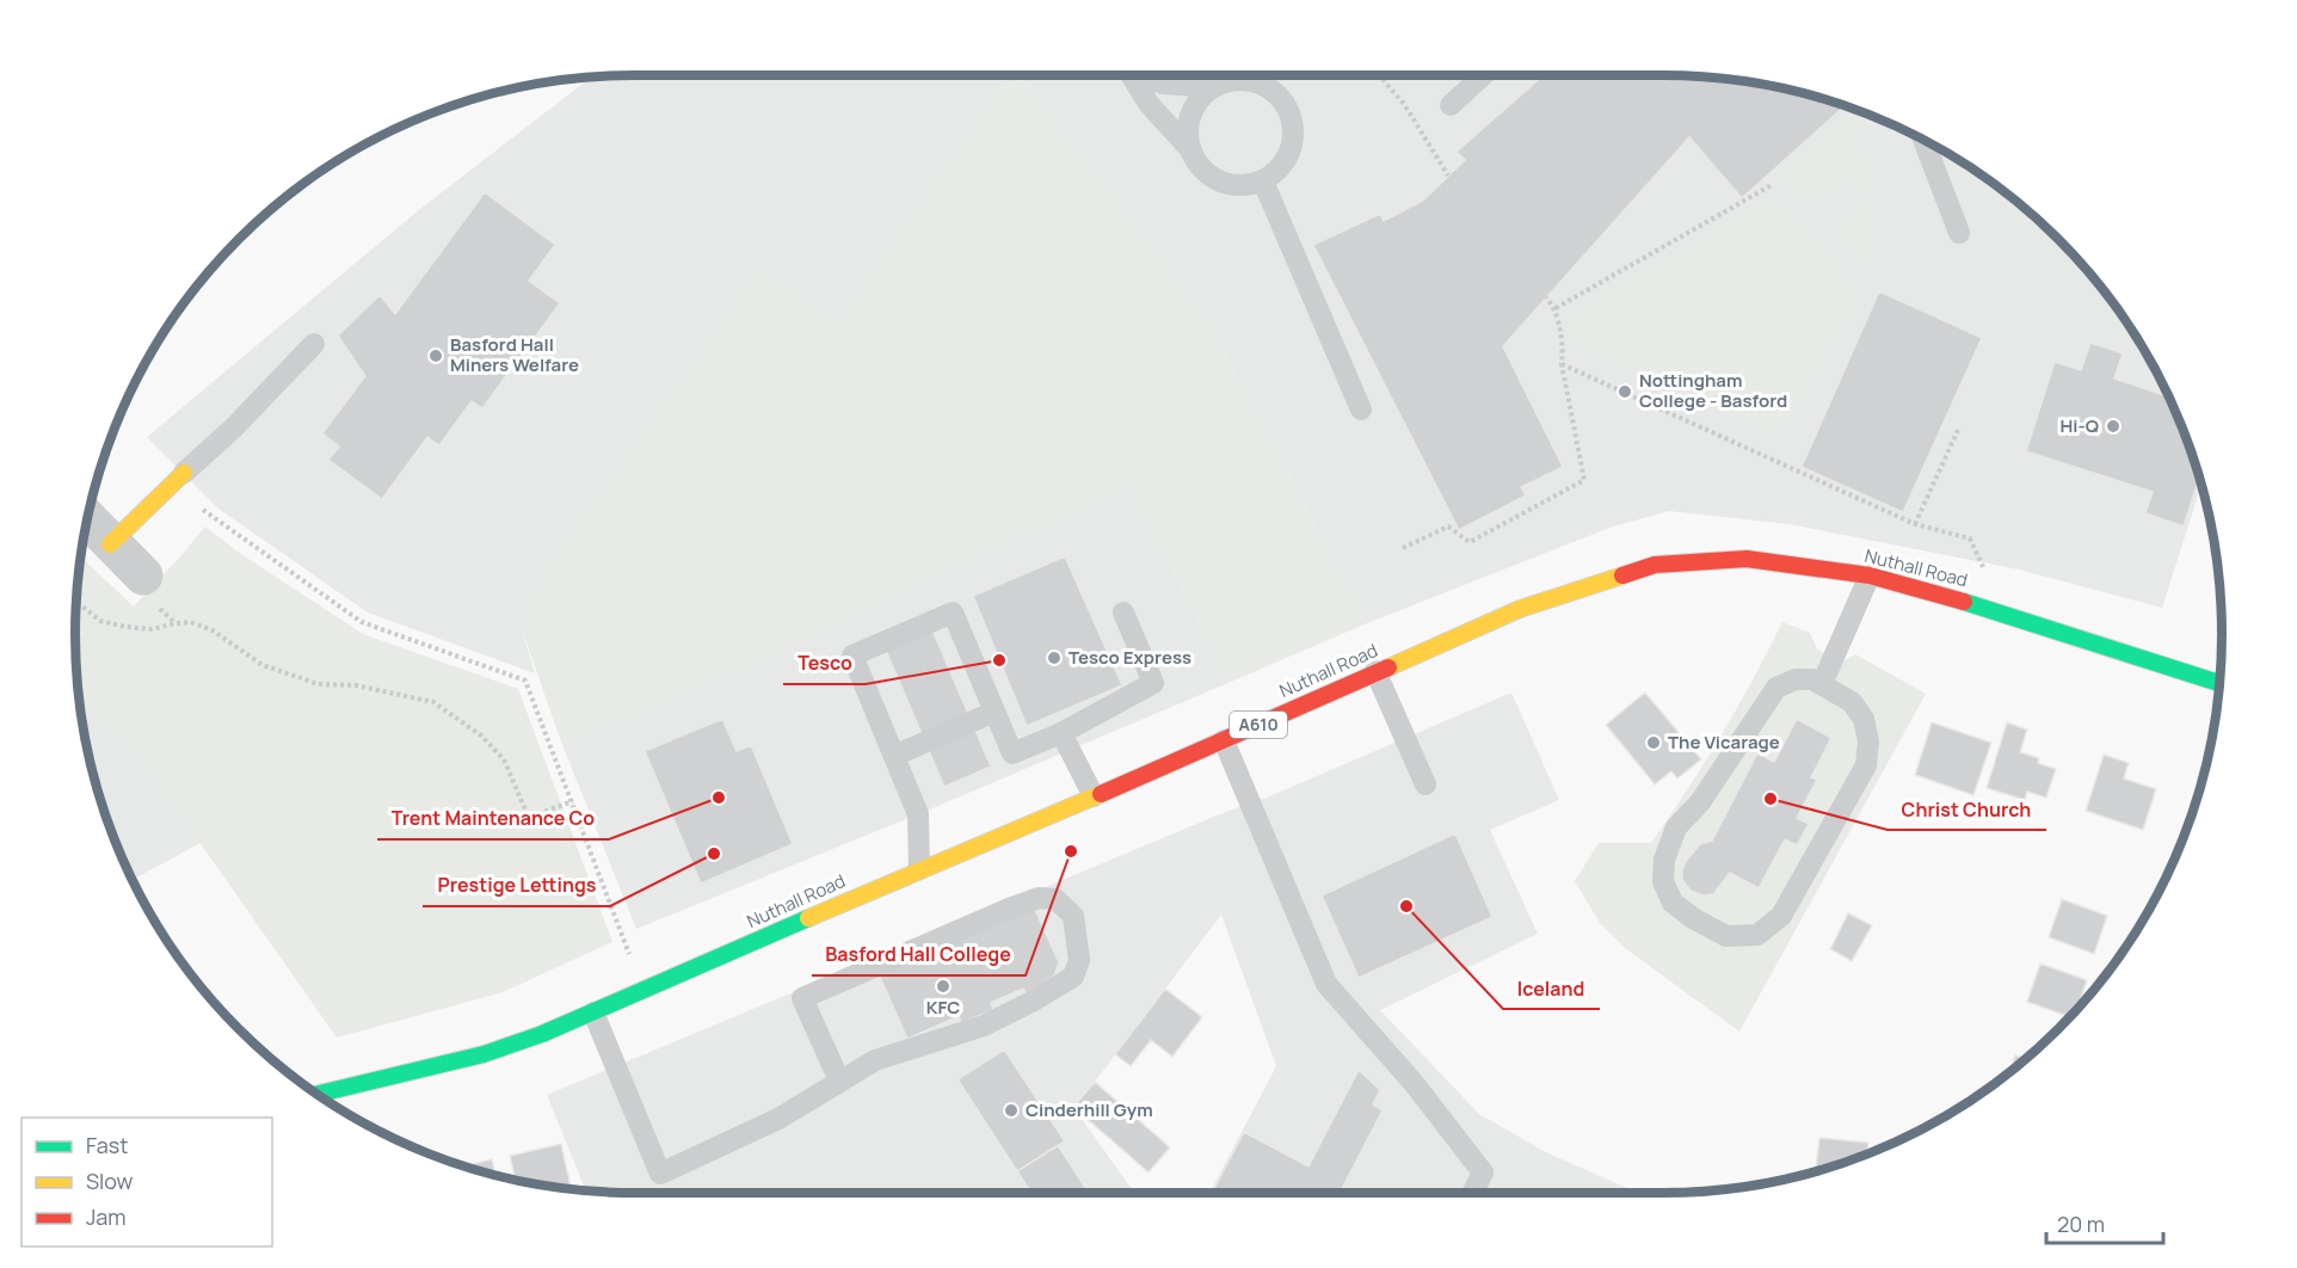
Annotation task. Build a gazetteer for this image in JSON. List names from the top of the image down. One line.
{"streets":{"main road":["Nuthall Road","A610"]},"places":["Basford Hall Miners Welfare","Nottingham College - Basford","Hi-Q","Tesco Express","Tesco","The Vicarage","Trent Maintenance Co","Christ Church","Basford Hall College","Prestige Lettings","Iceland","KFC","Cinderhill Gym"],"legend":["Fast","Slow","Jam"],"scale_bar":"20 m"}
